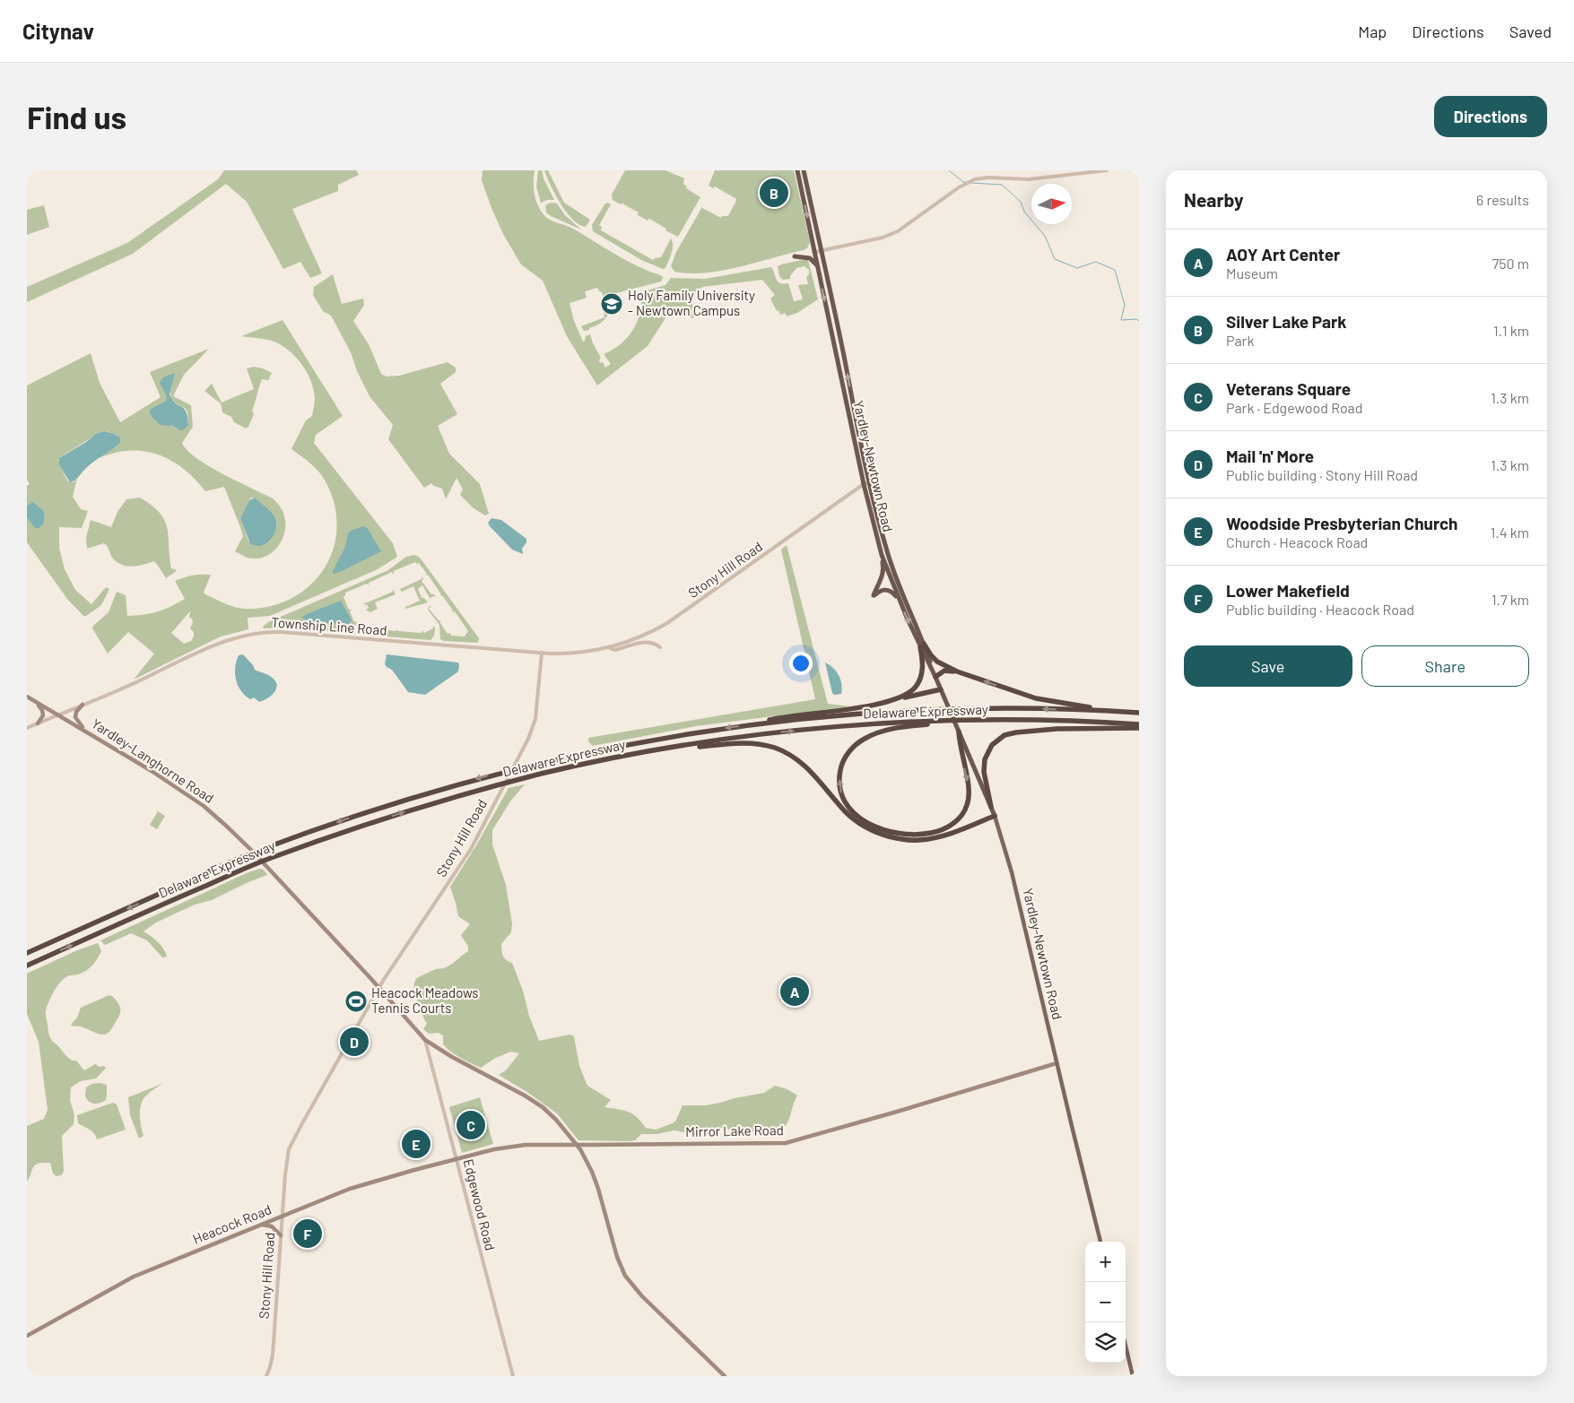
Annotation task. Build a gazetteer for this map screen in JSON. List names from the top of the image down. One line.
{"streets":{"highway":["Yardley-Newtown Road","Delaware Expressway"],"main road":["Yardley-Langhorne Road","Mirror Lake Road","Heacock Road"],"street":["Stony Hill Road","Township Line Road","Edgewood Road"]},"crossings":[["Yardley-Newtown Road","Stony Hill Road"],["Yardley-Newtown Road","Mirror Lake Road"],["Stony Hill Road","Township Line Road"],["Stony Hill Road","Yardley-Langhorne Road"],["Stony Hill Road","Heacock Road"],["Township Line Road","Yardley-Langhorne Road"],["Yardley-Langhorne Road","Mirror Lake Road"],["Yardley-Langhorne Road","Edgewood Road"],["Mirror Lake Road","Edgewood Road"],["Mirror Lake Road","Heacock Road"],["Edgewood Road","Heacock Road"]],"places":{"school or university":["Holy Family University - Newtown Campus"],"sports":["Heacock Meadows Tennis Courts"]},"north":"right","page":{"header":"Citynav","nav":["Map","Directions","Saved"],"buttons":["Directions",["Save","Share"]],"title":"Find us","heading":["Nearby","6 results"],"pins":["B","A","D","C","E","F"],"list":[{"mark":"A","name":"AOY Art Center","note":"Museum","value":"750 m"},{"mark":"B","name":"Silver Lake Park","note":"Park","value":"1.1 km"},{"mark":"C","name":"Veterans Square","note":"Park · Edgewood Road","value":"1.3 km"},{"mark":"D","name":"Mail 'n' More","note":"Public building · Stony Hill Road","value":"1.3 km"},{"mark":"E","name":"Woodside Presbyterian Church","note":"Church · Heacock Road","value":"1.4 km"},{"mark":"F","name":"Lower Makefield","note":"Public building · Heacock Road","value":"1.7 km"}],"map_buttons":["+","−"]}}
